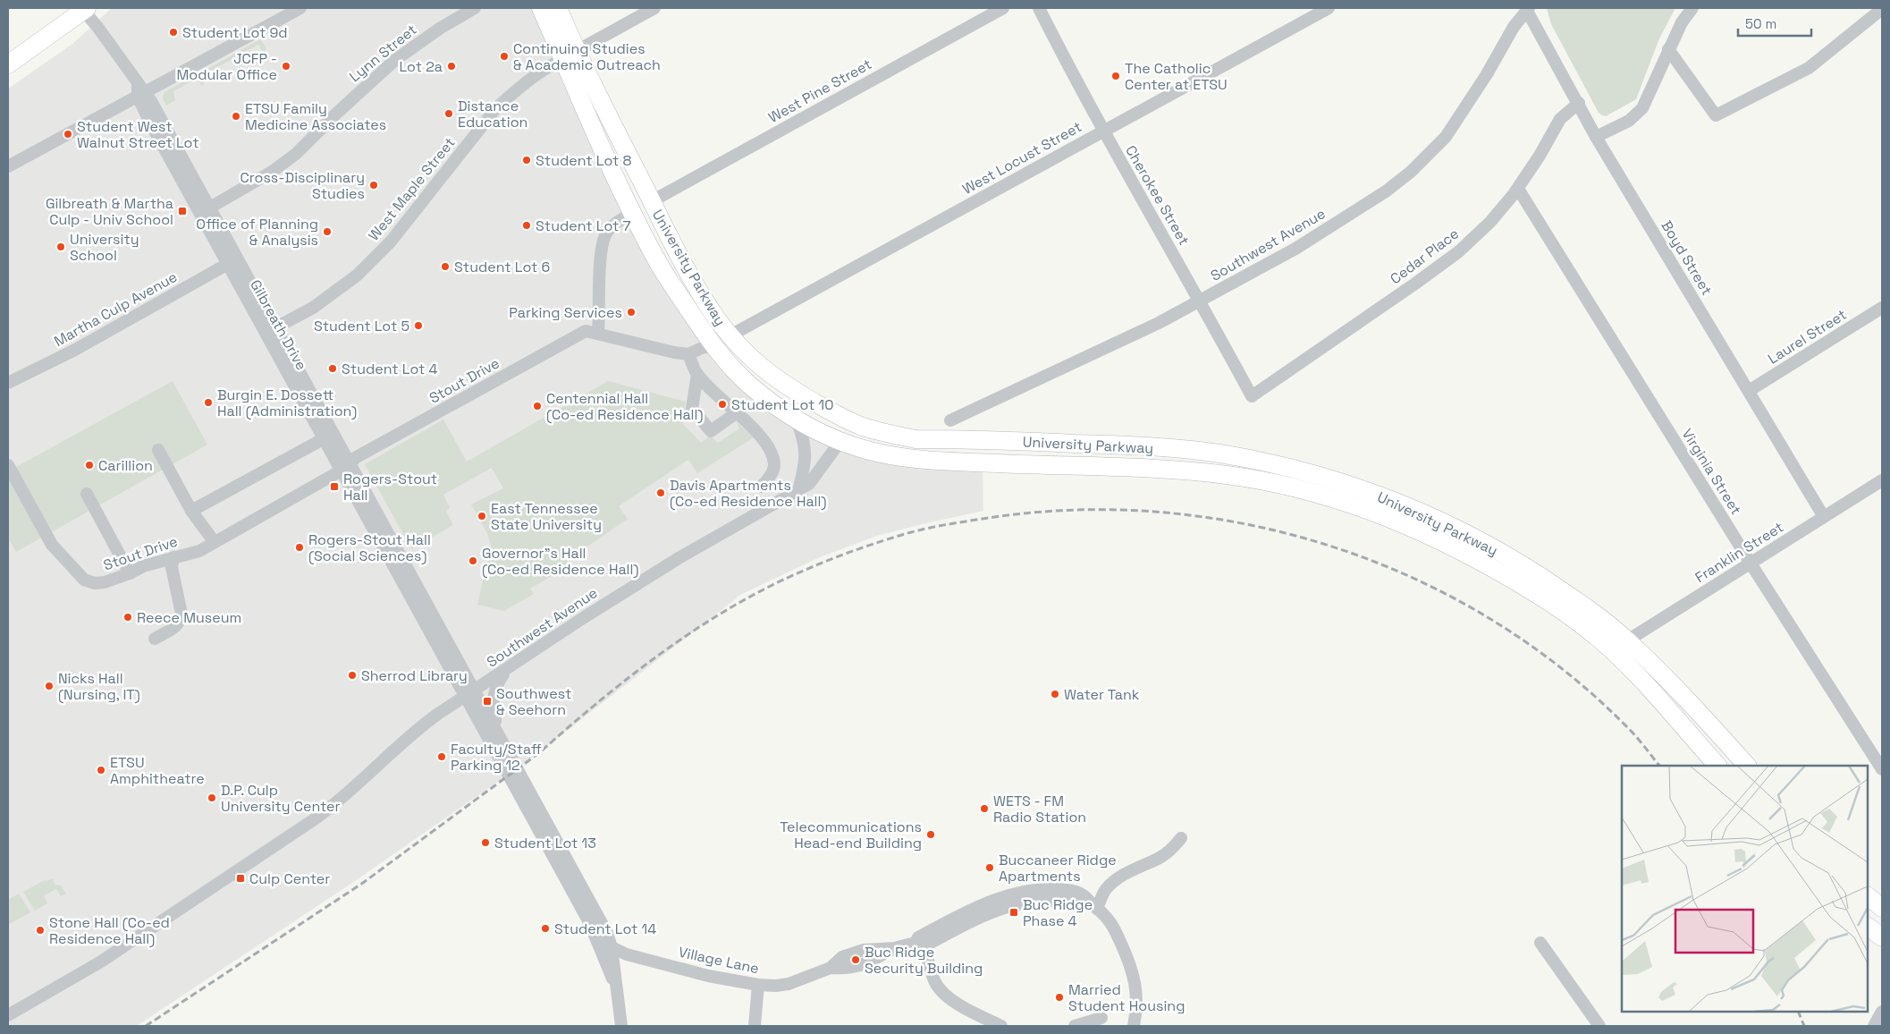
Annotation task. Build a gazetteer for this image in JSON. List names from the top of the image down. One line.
{"streets":{"highway":["University Parkway"],"street":["Lynn Street","West Pine Street","West Locust Street","West Maple Street","Cherokee Street","Southwest Avenue","Cedar Place","Boyd Street","Martha Culp Avenue","Gilbreath Drive","Laurel Street","Stout Drive","Virginia Street","Franklin Street","Village Lane"]},"crossings":[["Lynn Street","Gilbreath Drive"],["West Pine Street","University Parkway"],["West Locust Street","Cherokee Street"],["West Locust Street","University Parkway"],["West Maple Street","University Parkway"],["West Maple Street","Gilbreath Drive"],["Cherokee Street","Southwest Avenue"],["Cherokee Street","Cedar Place"],["Southwest Avenue","Boyd Street"],["Southwest Avenue","University Parkway"],["Southwest Avenue","Gilbreath Drive"],["Cedar Place","Boyd Street"],["Cedar Place","Virginia Street"],["Boyd Street","Laurel Street"],["Boyd Street","Franklin Street"],["University Parkway","Franklin Street"],["Martha Culp Avenue","Gilbreath Drive"],["Gilbreath Drive","Stout Drive"],["Virginia Street","Franklin Street"]],"places":{"other":["Student Lot 9d","Continuing Studies & Academic Outreach","JCFP - Modular Office","Lot 2a","The Catholic Center at ETSU","Distance Education","ETSU Family Medicine Associates","Student West Walnut Street Lot","Student Lot 8","Cross-Disciplinary Studies","Student Lot 7","Office of Planning & Analysis","University School","Student Lot 6","Parking Services","Student Lot 5","Student Lot 4","Burgin E. Dossett Hall (Administration)","Student Lot 10","Centennial Hall (Co-ed Residence Hall)","Carillion","Davis Apartments (Co-ed Residence Hall)","East Tennessee State University","Rogers-Stout Hall (Social Sciences)","Governor\"s Hall (Co-ed Residence Hall)","Reece Museum","Sherrod Library","Nicks Hall (Nursing, IT)","Water Tank","Faculty/Staff Parking 12","ETSU Amphitheatre","D.P. Culp University Center","WETS - FM Radio Station","Telecommunications Head-end Building","Student Lot 13","Buccaneer Ridge Apartments","Student Lot 14","Stone Hall (Co-ed Residence Hall)","Buc Ridge Security Building","Married Student Housing"],"transit":["Gilbreath & Martha Culp - Univ School","Rogers-Stout Hall","Southwest & Seehorn","Culp Center","Buc Ridge Phase 4"]},"scale_bar":"50 m"}
